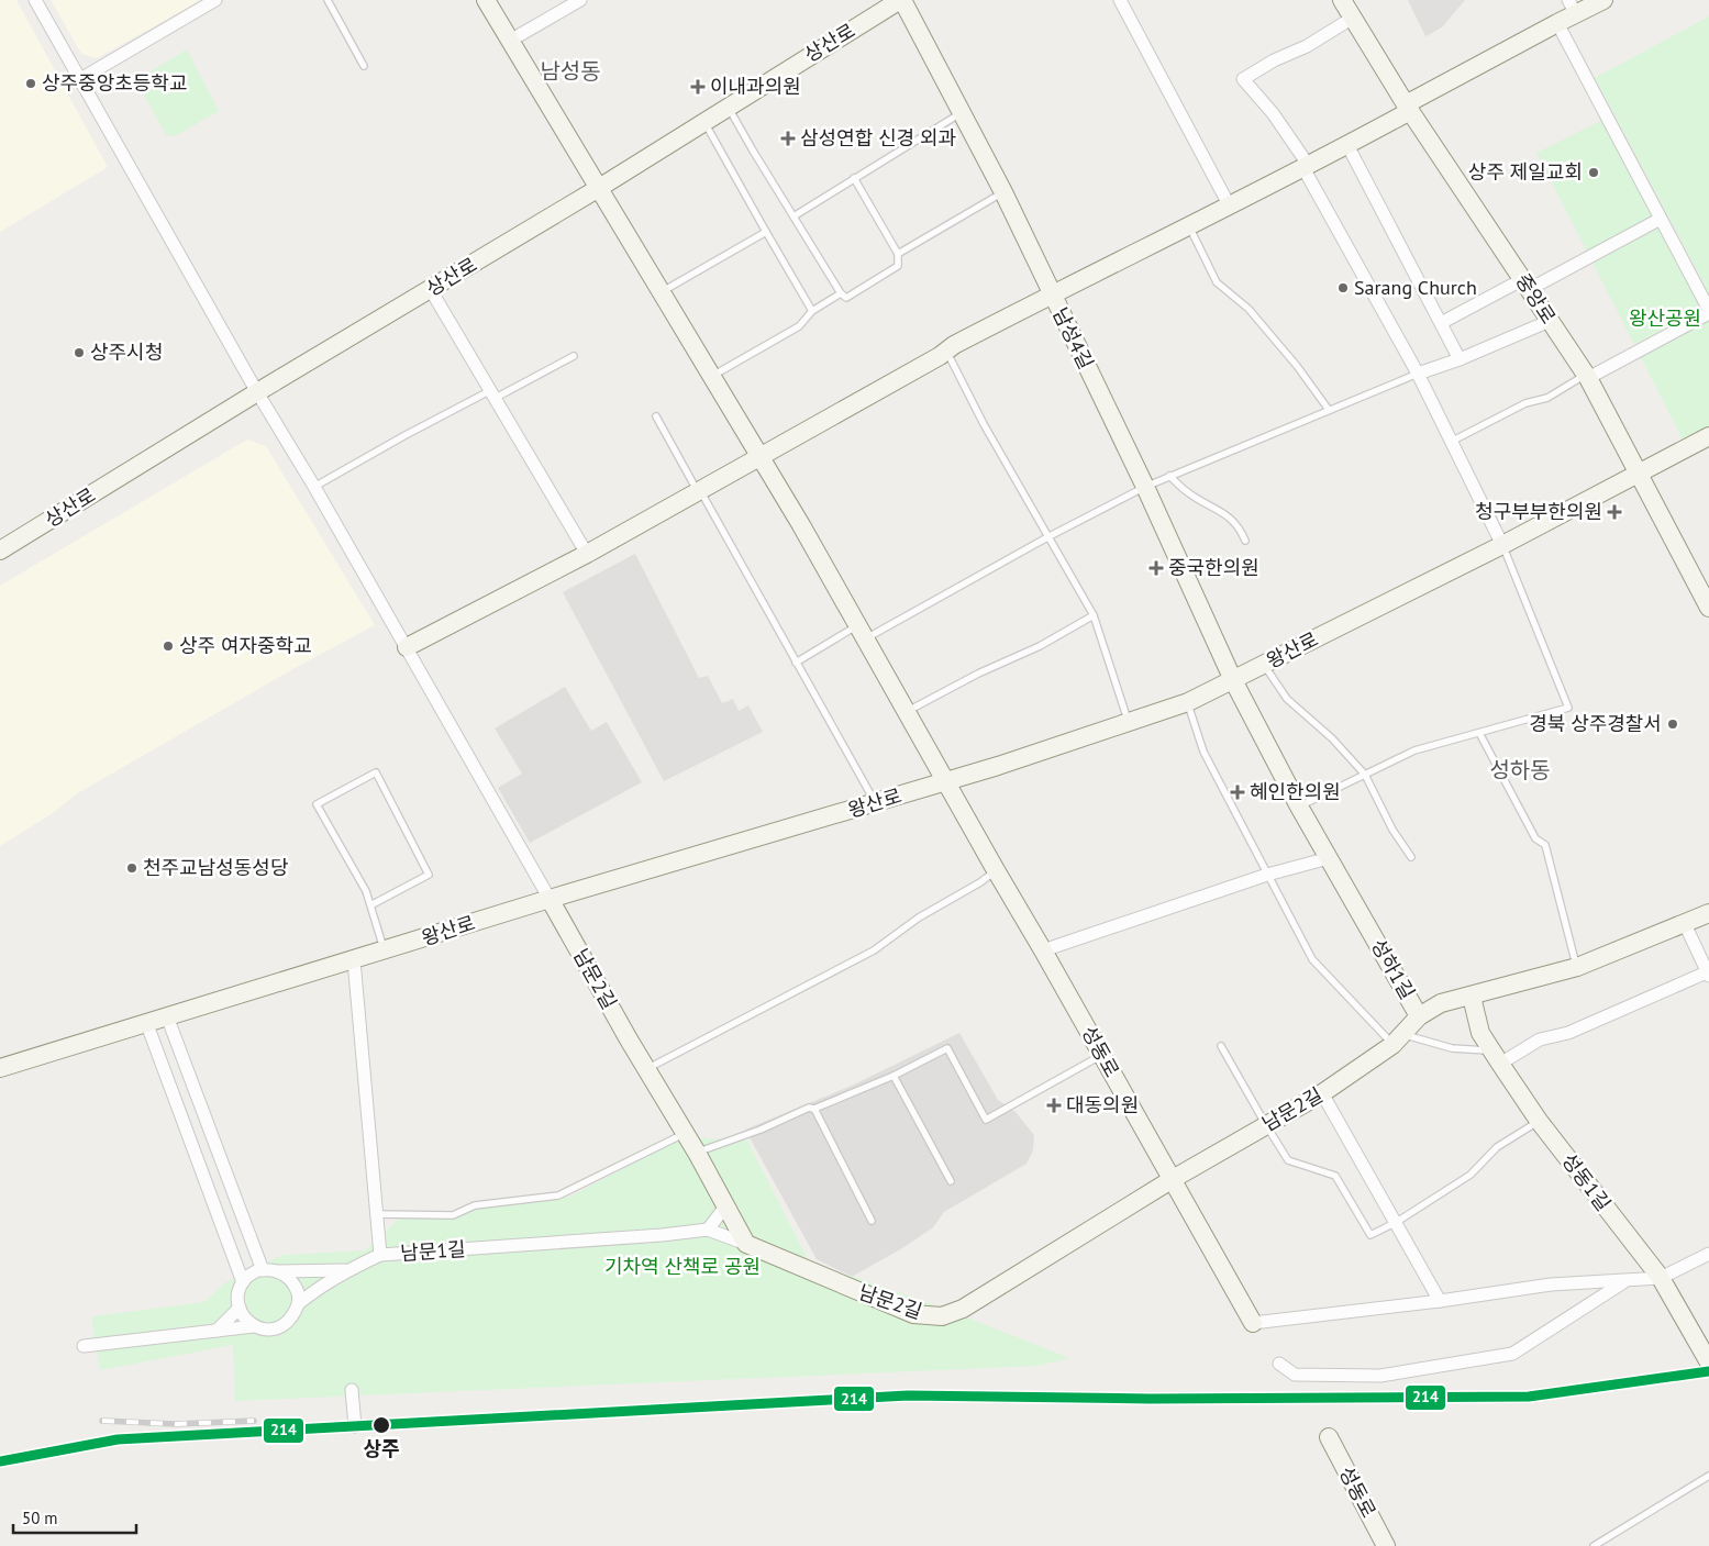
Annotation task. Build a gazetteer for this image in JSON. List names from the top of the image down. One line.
{"streets":{"street":["상산로","중앙로","남성4길","왕산로","성하1길","남문2길","성동로","성동1길","남문1길"]},"crossings":[["상산로","남성4길"],["상산로","성동로"],["중앙로","왕산로"],["남성4길","왕산로"],["남성4길","성하1길"],["왕산로","성하1길"],["왕산로","남문2길"],["왕산로","성동로"],["왕산로","남문1길"],["성하1길","남문2길"],["성하1길","성동1길"],["남문2길","성동로"],["남문2길","남문1길"]],"districts":["남성동","성하동"],"parks":["왕산공원","기차역 산책로 공원"],"places":{"other":["상주중앙초등학교","상주 제일교회","Sarang Church","상주시청","상주 여자중학교","경북 상주경찰서","천주교남성동성당","상주"],"health":["이내과의원","삼성연합 신경 외과","청구부부한의원","중국한의원","혜인한의원","대동의원"]},"lines":["transit line 214"],"scale_bar":"50 m"}
